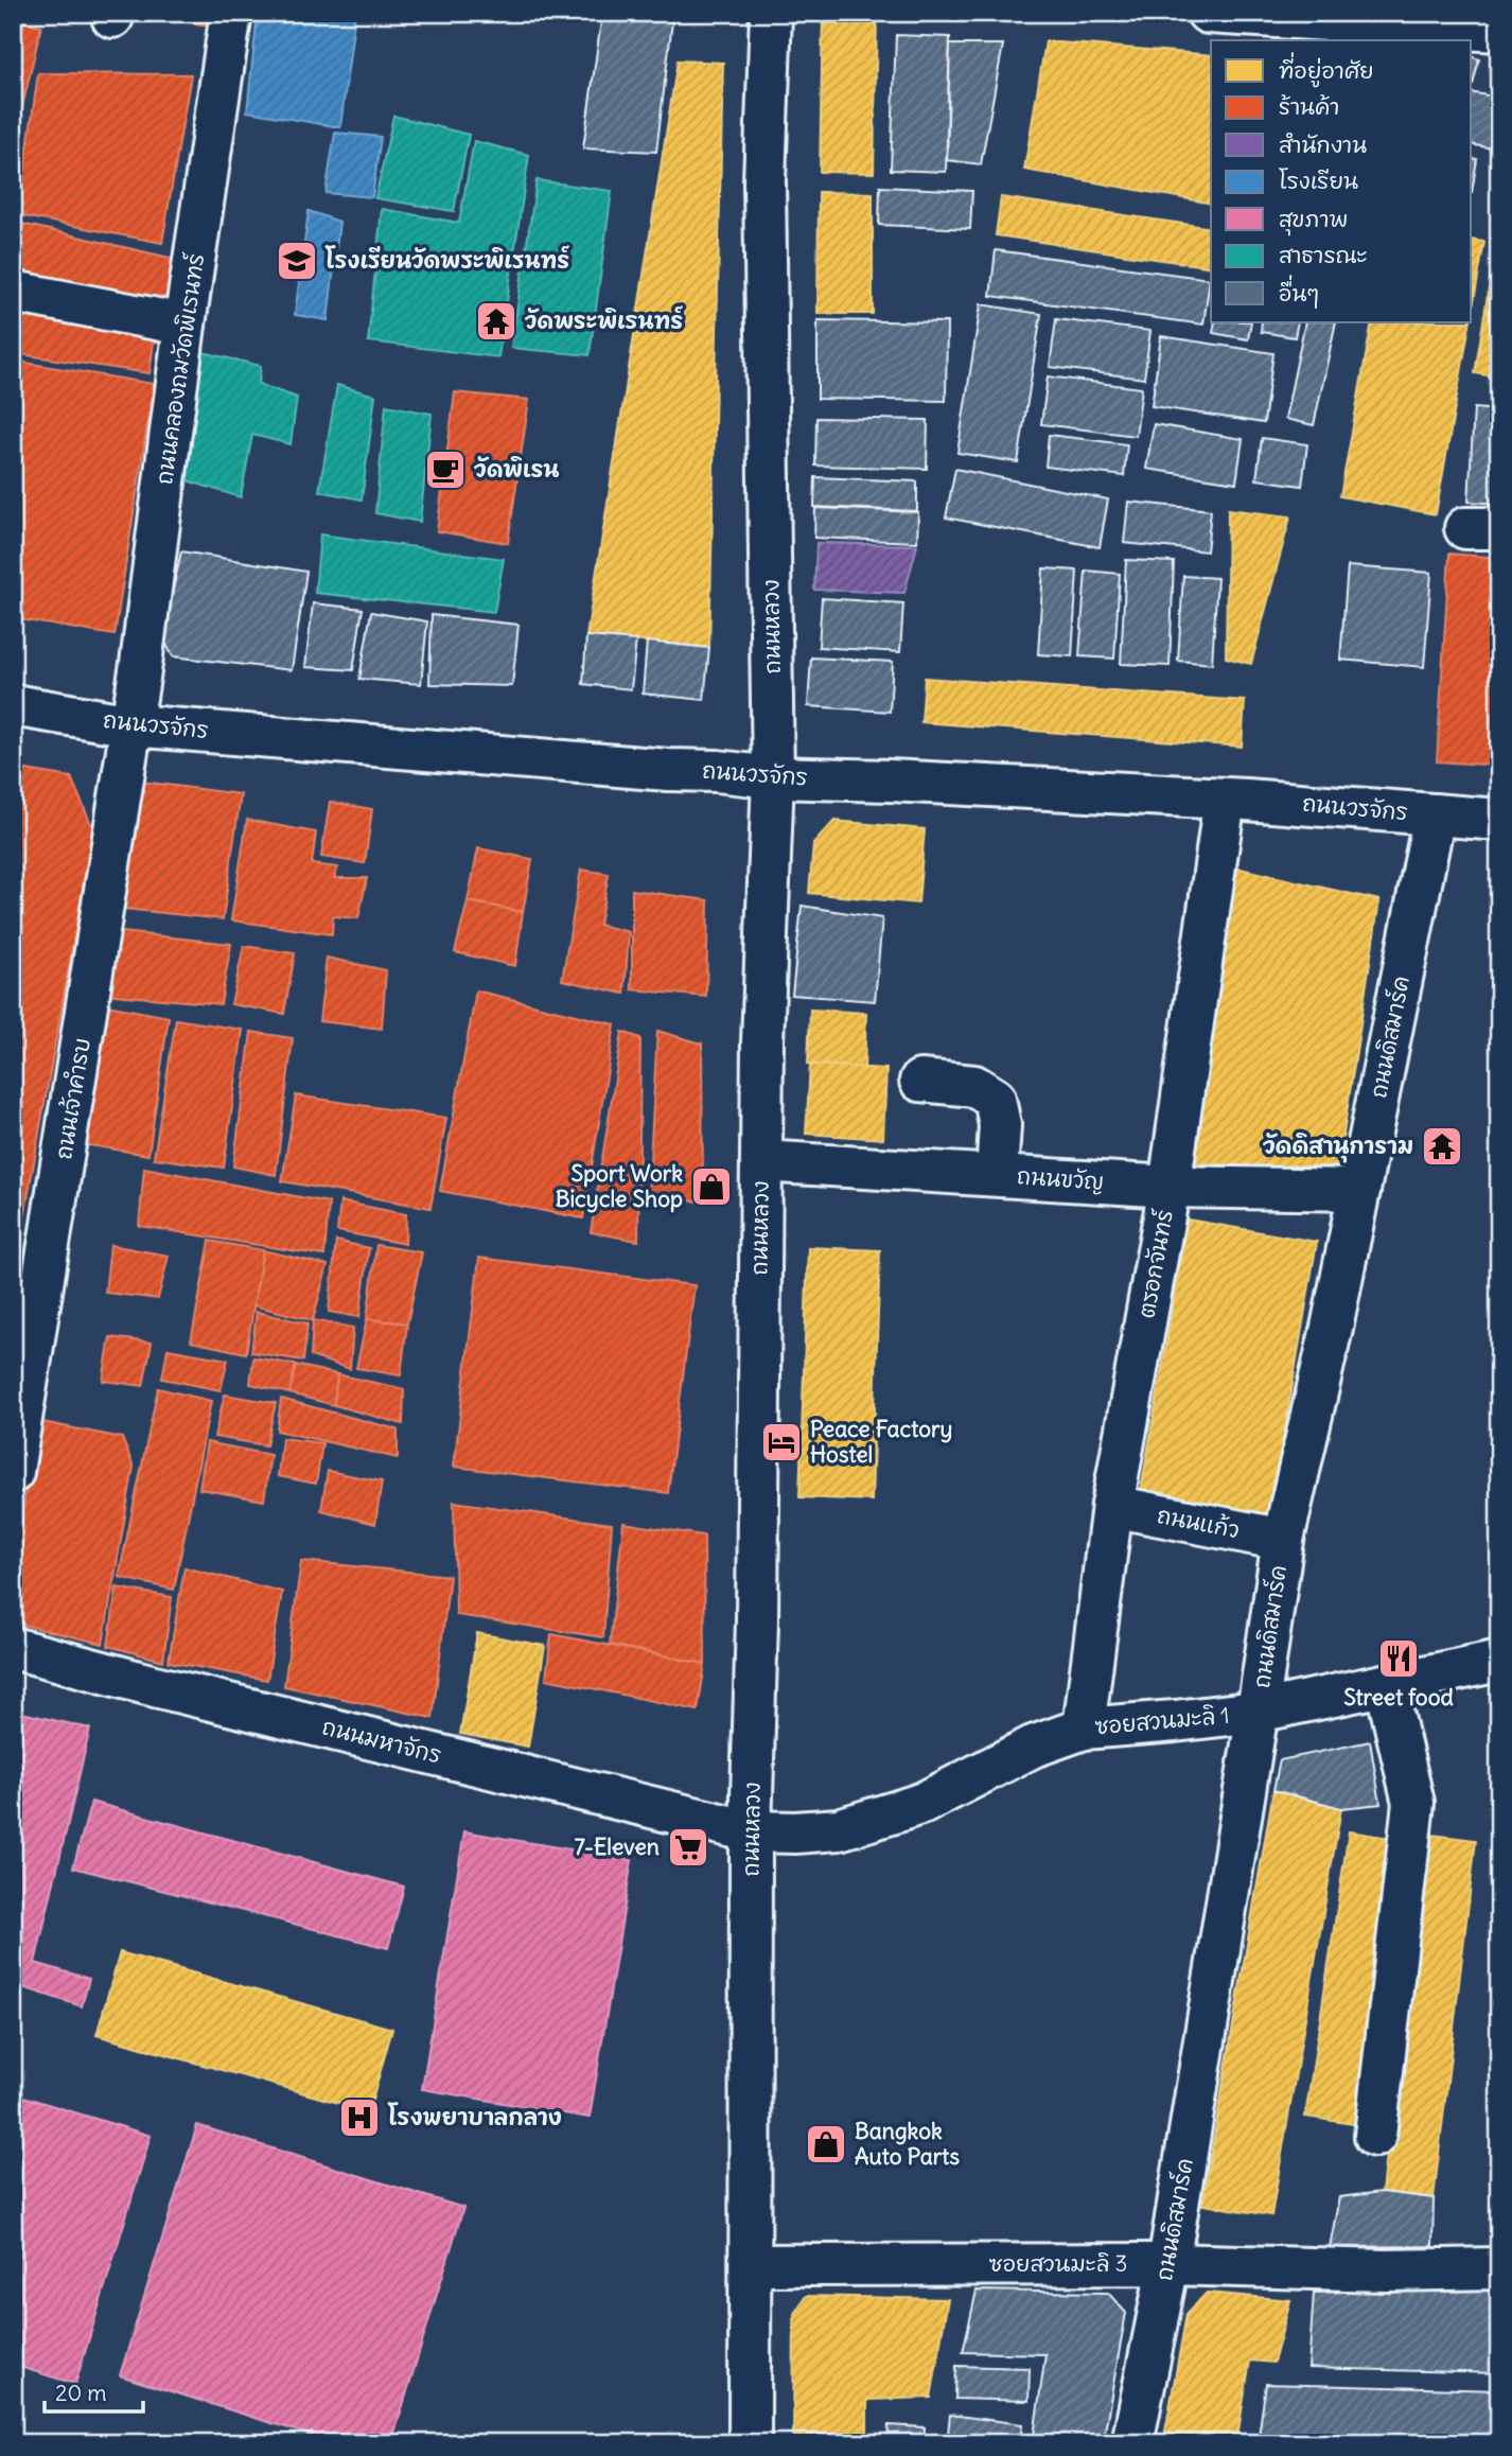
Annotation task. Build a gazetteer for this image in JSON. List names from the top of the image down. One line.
{"streets":{"street":["ถนนคลองถมวัดพิเรนทร์","ถนนหลวง","ถนนวรจักร","ถนนดิสมาร์ค","ถนนเจ้าคำรบ","ถนนขวัญ","ตรอกจันทร์","ถนนแก้ว","ซอยสวนมะลิ 1","ถนนมหาจักร","ซอยสวนมะลิ 3"]},"crossings":[["ถนนคลองถมวัดพิเรนทร์","ถนนวรจักร"],["ถนนคลองถมวัดพิเรนทร์","ถนนเจ้าคำรบ"],["ถนนหลวง","ถนนวรจักร"],["ถนนหลวง","ถนนขวัญ"],["ถนนหลวง","ซอยสวนมะลิ 1"],["ถนนหลวง","ถนนมหาจักร"],["ถนนหลวง","ซอยสวนมะลิ 3"],["ถนนวรจักร","ถนนดิสมาร์ค"],["ถนนวรจักร","ถนนเจ้าคำรบ"],["ถนนวรจักร","ตรอกจันทร์"],["ถนนดิสมาร์ค","ถนนขวัญ"],["ถนนดิสมาร์ค","ถนนแก้ว"],["ถนนดิสมาร์ค","ซอยสวนมะลิ 1"],["ถนนดิสมาร์ค","ซอยสวนมะลิ 3"],["ถนนขวัญ","ตรอกจันทร์"],["ตรอกจันทร์","ถนนแก้ว"],["ตรอกจันทร์","ซอยสวนมะลิ 1"],["ซอยสวนมะลิ 1","ถนนมหาจักร"]],"places":{"school or university":["โรงเรียนวัดพระพิเรนทร์"],"temple":["วัดพระพิเรนทร์","วัดดิสานุการาม"],"cafe":["วัดพิเรน"],"shop":["Sport Work Bicycle Shop","Bangkok Auto Parts"],"hotel":["Peace Factory Hostel"],"restaurant":["Street food"],"supermarket":["7-Eleven"],"hospital":["โรงพยาบาลกลาง"]},"legend":["ที่อยู่อาศัย","ร้านค้า","สำนักงาน","โรงเรียน","สุขภาพ","สาธารณะ","อื่นๆ"],"scale_bar":"20 m"}
